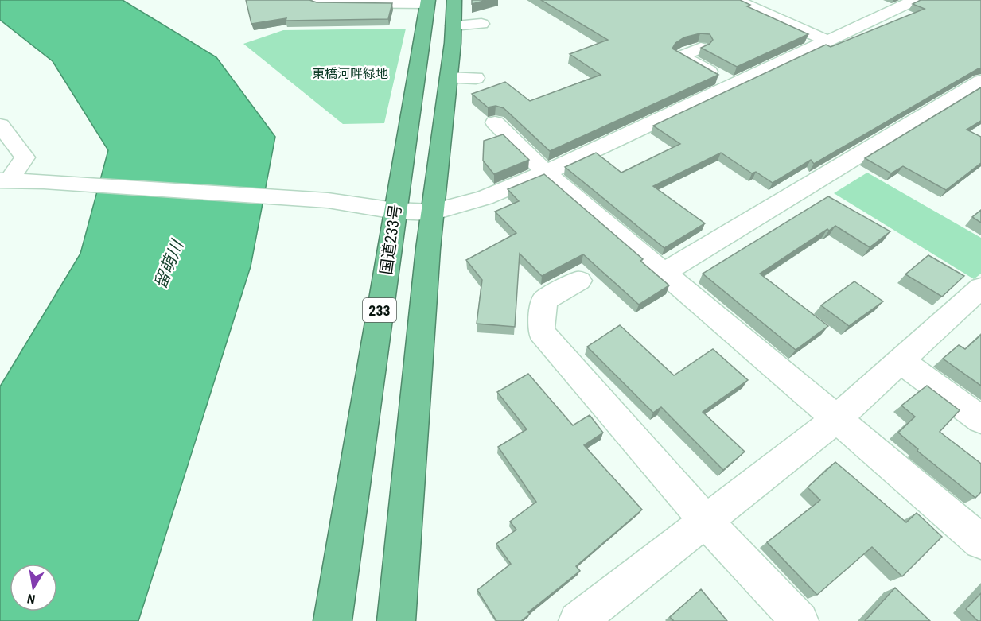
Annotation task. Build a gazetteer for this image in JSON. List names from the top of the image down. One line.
{"streets":{"highway":["国道233号","233"]},"water":["留萌川"],"parks":["東橋河畔緑地"],"north":"bottom"}
